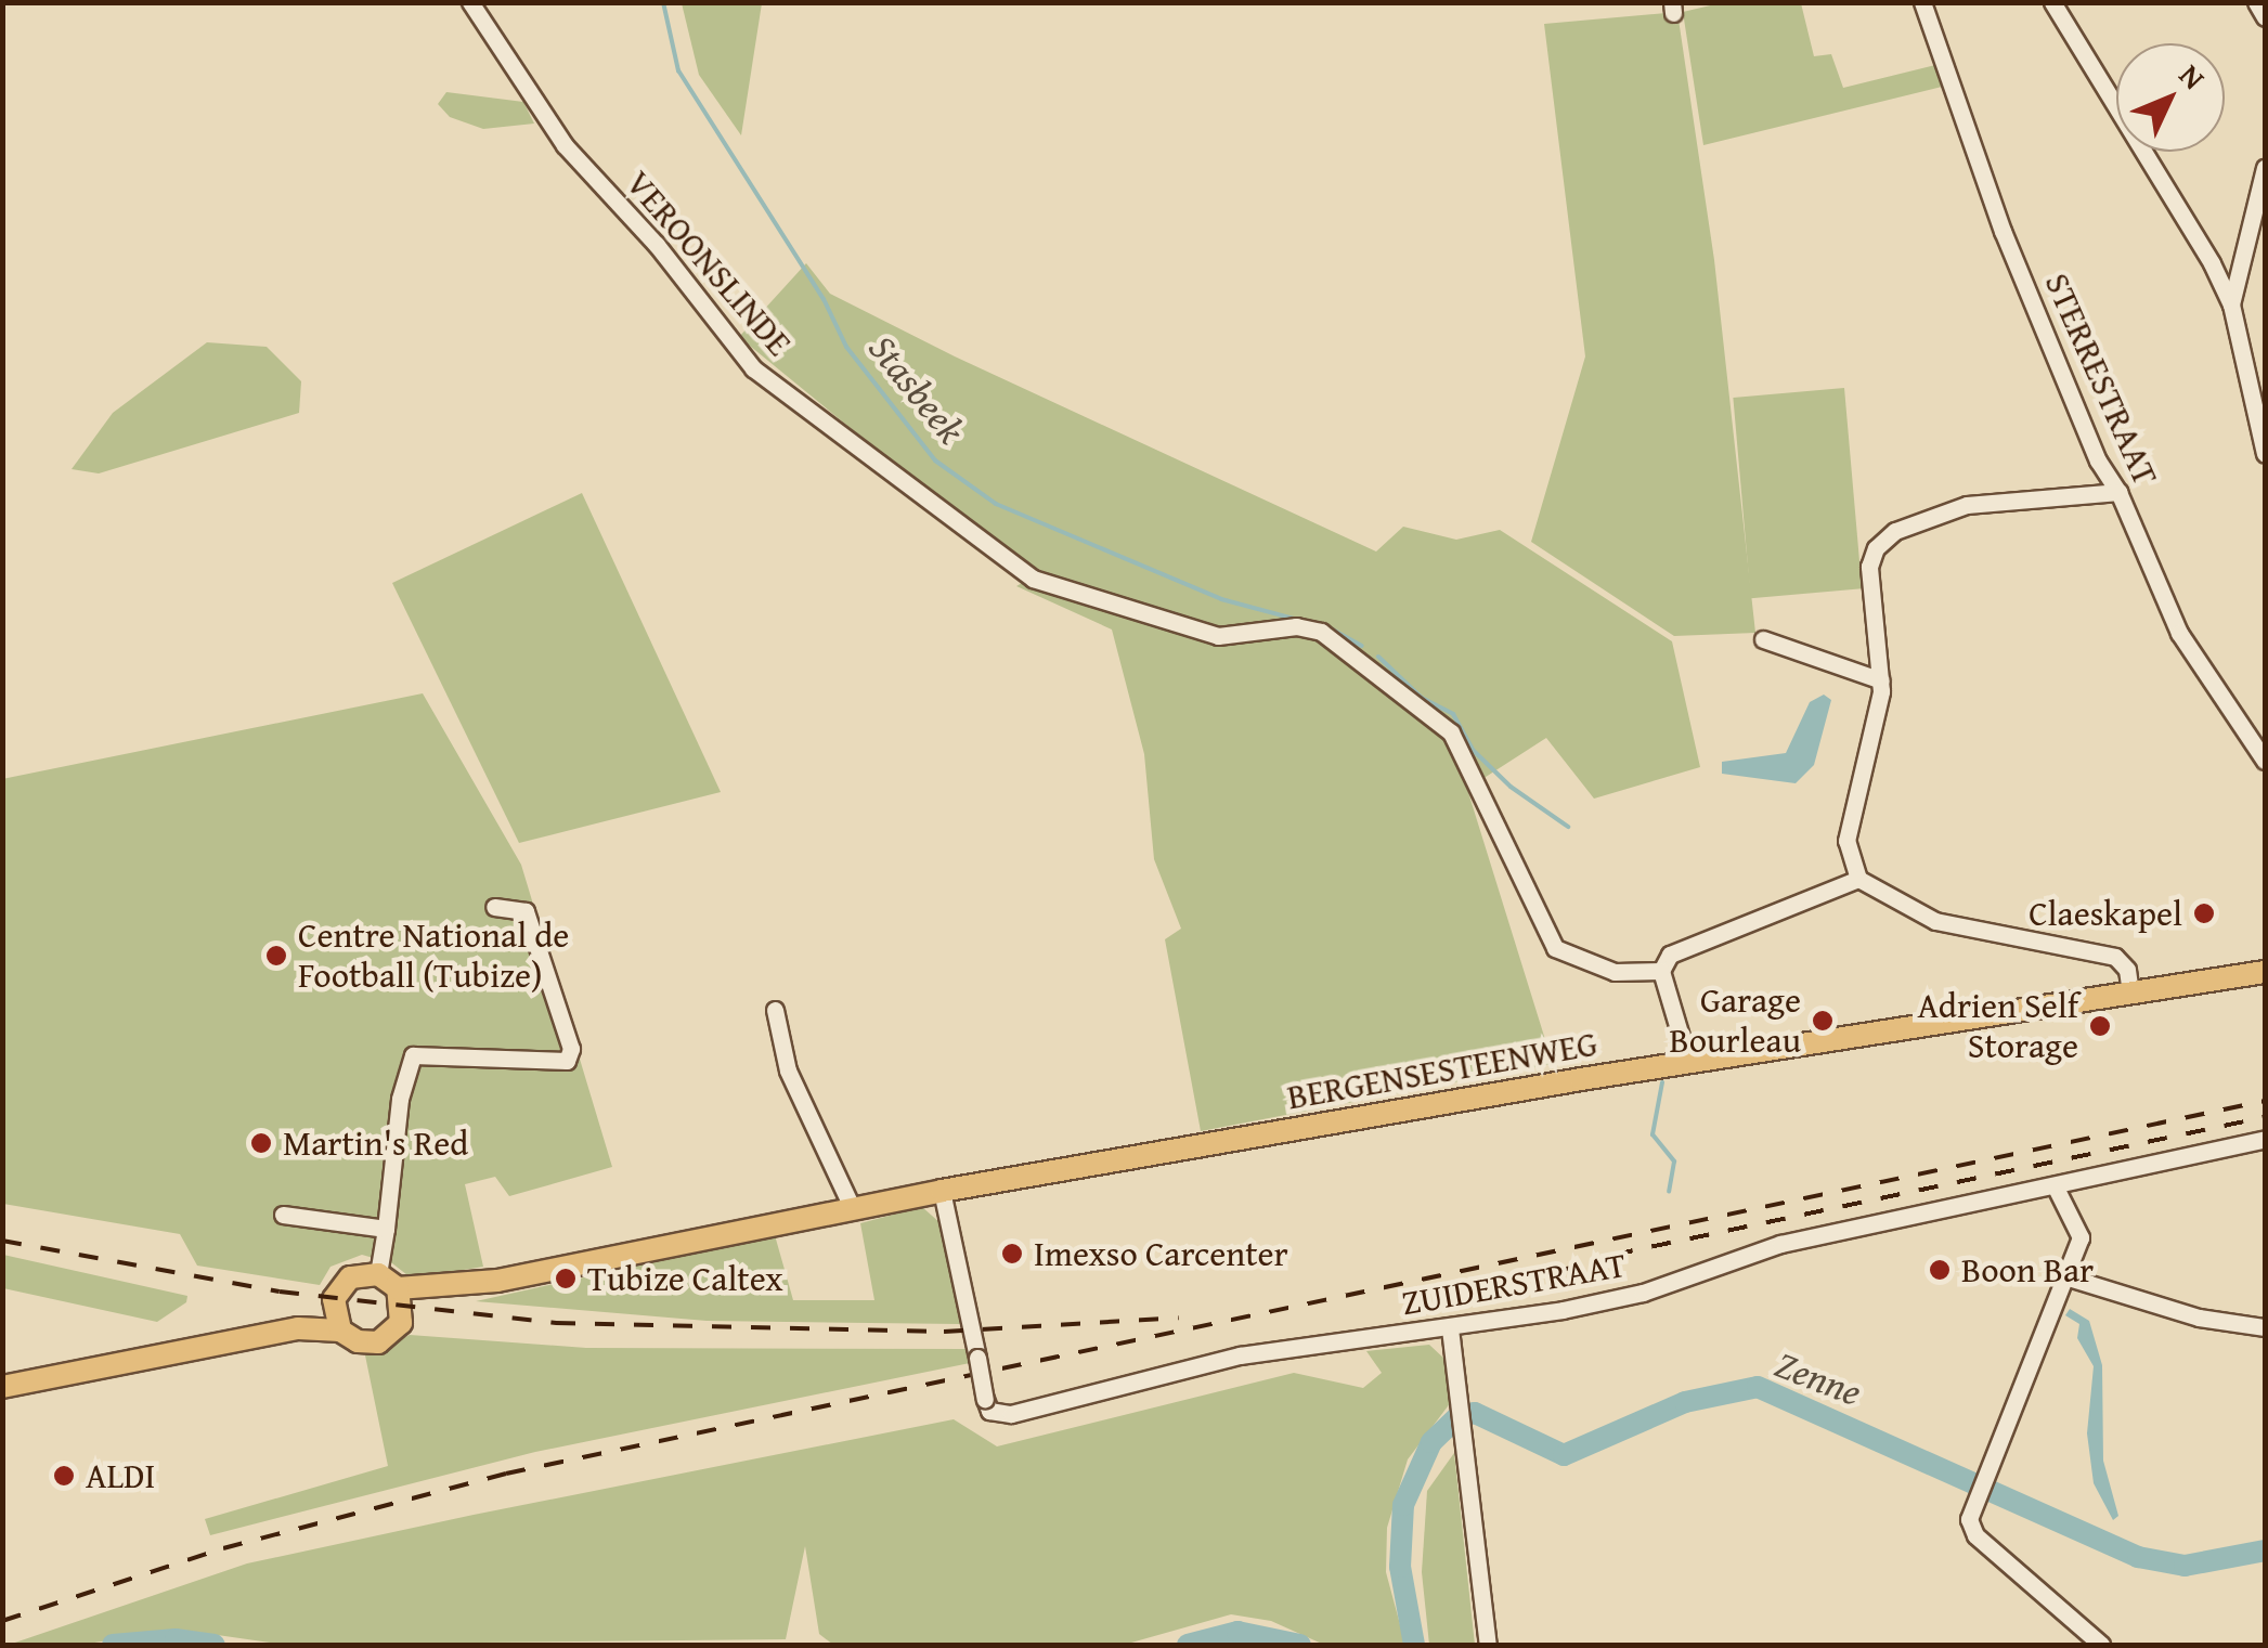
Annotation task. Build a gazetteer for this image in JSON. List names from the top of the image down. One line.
{"streets":{"main road":["BERGENSESTEENWEG"],"street":["VEROONSLINDE","STERRESTRAAT","ZUIDERSTRAAT"]},"crossings":[["BERGENSESTEENWEG","ZUIDERSTRAAT"]],"water":["Stasbeek","Zenne"],"places":["Claeskapel","Centre National de Football (Tubize)","Garage Bourleau","Adrien Self Storage","Martin's Red","Imexso Carcenter","Boon Bar","Tubize Caltex","ALDI"],"north":"top right"}
